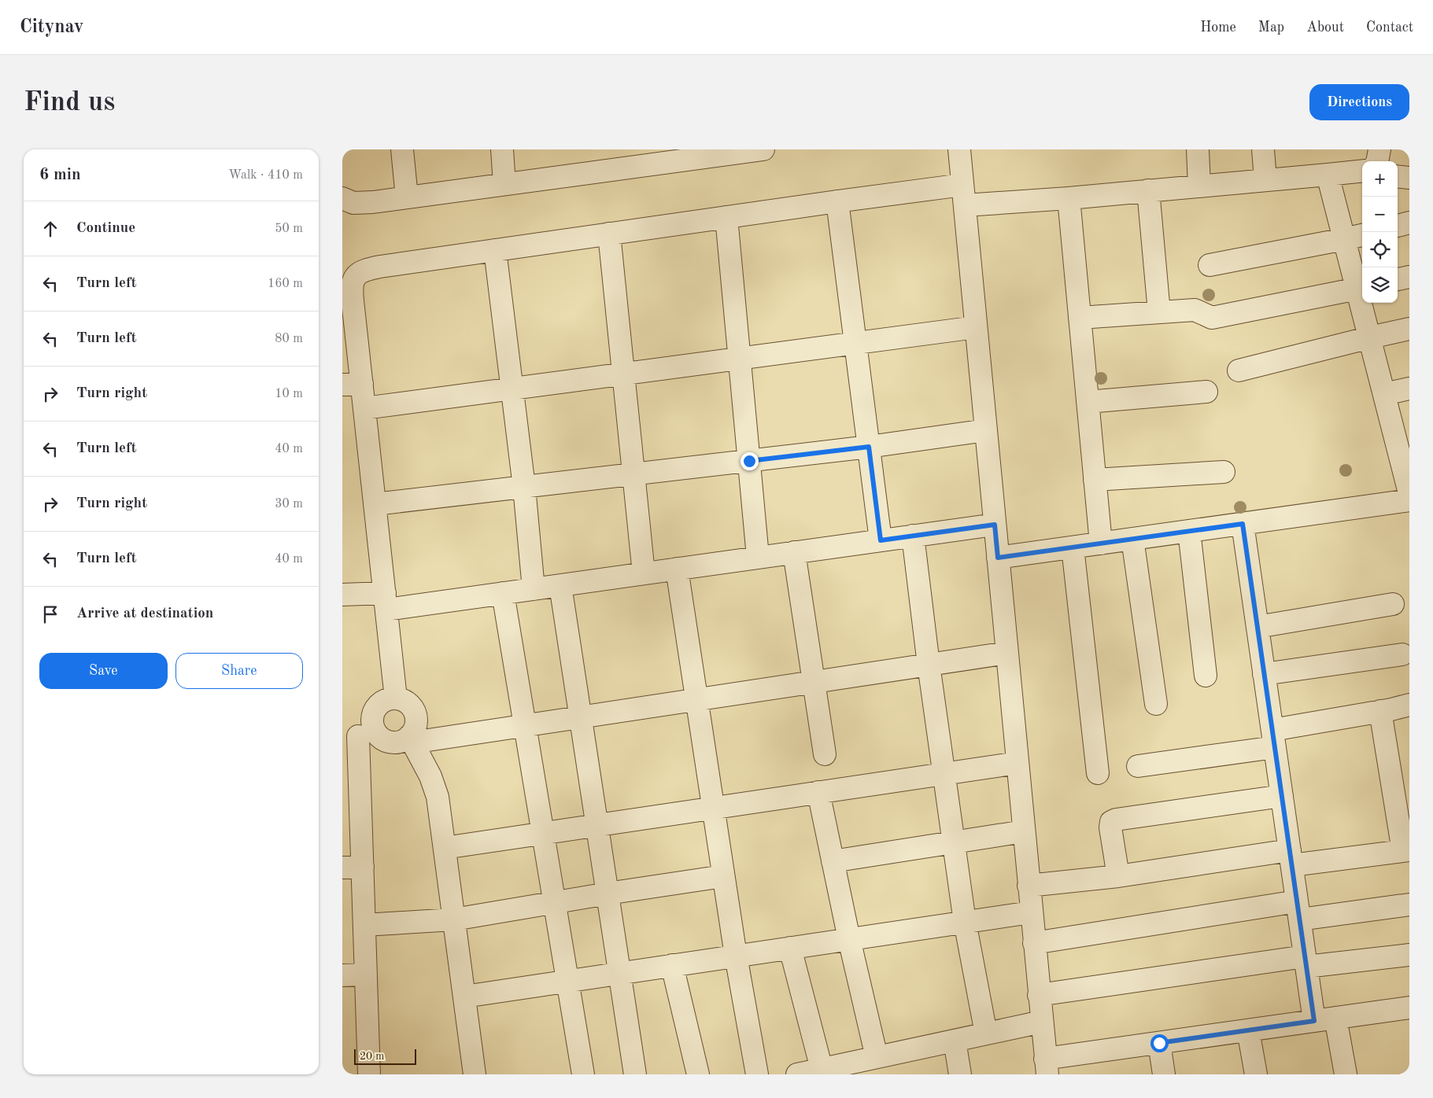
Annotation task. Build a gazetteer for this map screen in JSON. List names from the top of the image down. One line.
{"scale_bar":"20 m","page":{"header":"Citynav","nav":["Home","Map","About","Contact"],"buttons":["Directions",["Save","Share"]],"title":"Find us","heading":["6 min","Walk · 410 m"],"map_buttons":["+","−"],"list":[["Continue","50 m"],["Turn left","160 m"],["Turn left","80 m"],["Turn right","10 m"],["Turn left","40 m"],["Turn right","30 m"],["Turn left","40 m"],"Arrive at destination"],"scale":"20 m"}}
